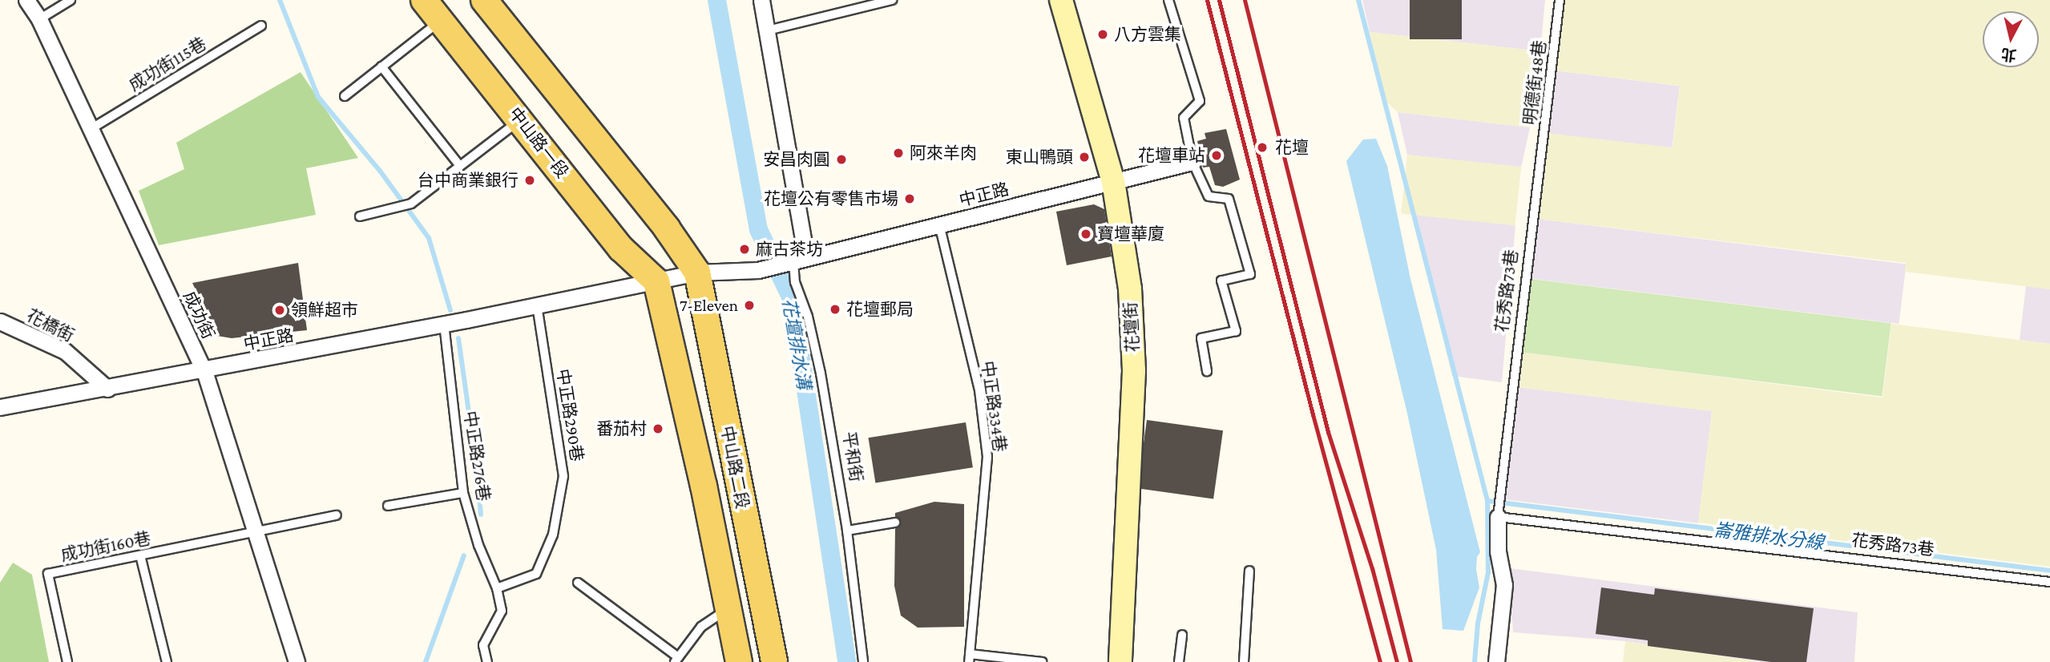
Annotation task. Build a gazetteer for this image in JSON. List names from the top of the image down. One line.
{"streets":{"main road":["中山路一段","中山路二段"],"street":["中正路","花秀路73巷","成功街","花橋街","花壇街","平和街"],"lane":["成功街115巷","明德街48巷","中正路334巷","中正路290巷","中正路276巷","成功街160巷"]},"crossings":[["成功街115巷","成功街"],["明德街48巷","花秀路73巷"],["中山路一段","中山路二段"],["中正路","成功街"],["中正路","花橋街"],["中正路","花壇街"],["中正路","中正路334巷"],["中正路","中正路290巷"],["中正路","中正路276巷"],["中正路","平和街"],["中正路","中山路二段"],["成功街","成功街160巷"],["中正路290巷","中正路276巷"]],"water":["花壇排水溝","崙雅排水分線"],"places":["八方雲集","花壇","阿來羊肉","花壇車站","東山鴨頭","安昌肉圓","台中商業銀行","花壇公有零售市場","寶壇華廈","麻古茶坊","7-Eleven","花壇郵局","領鮮超市","番茄村"],"north":"bottom"}
